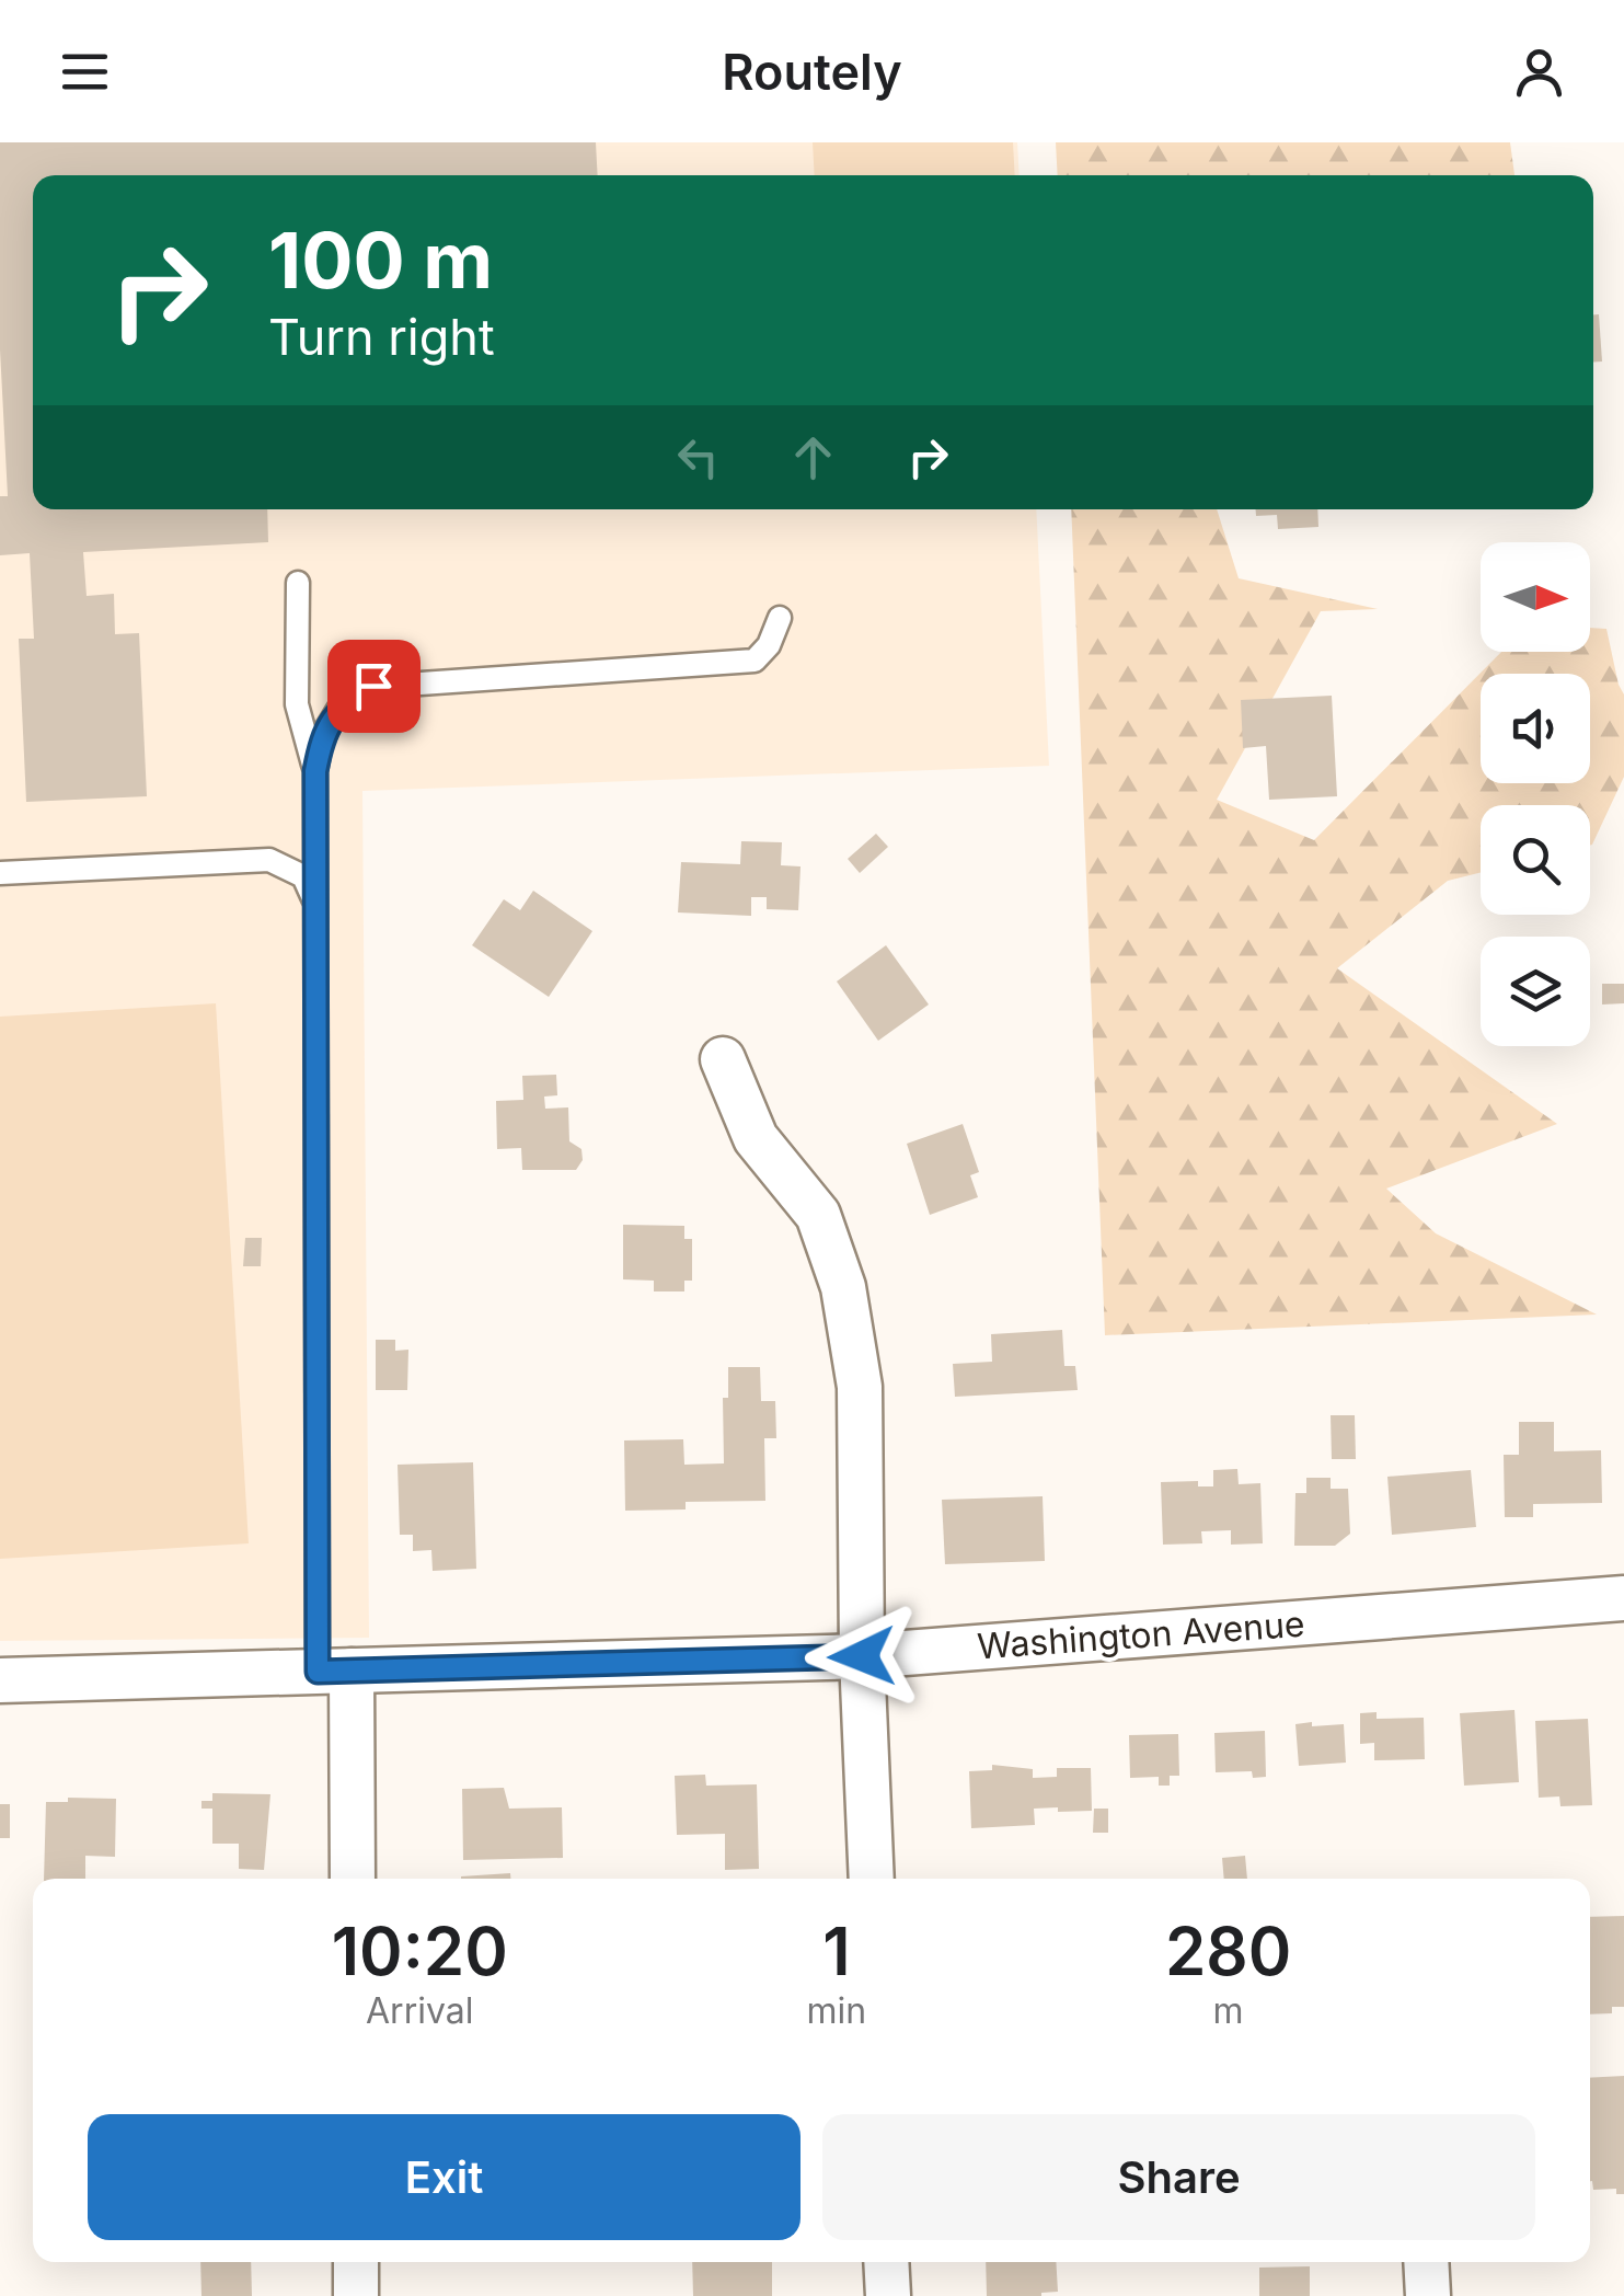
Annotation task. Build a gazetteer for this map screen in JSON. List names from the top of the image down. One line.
{"streets":{"street":["Washington Avenue"]},"north":"right","page":{"header":"Routely","turn":["100 m","Turn right"],"eta":["10:20","Arrival","1","min","280","m"],"buttons":["Exit","Share"]}}
